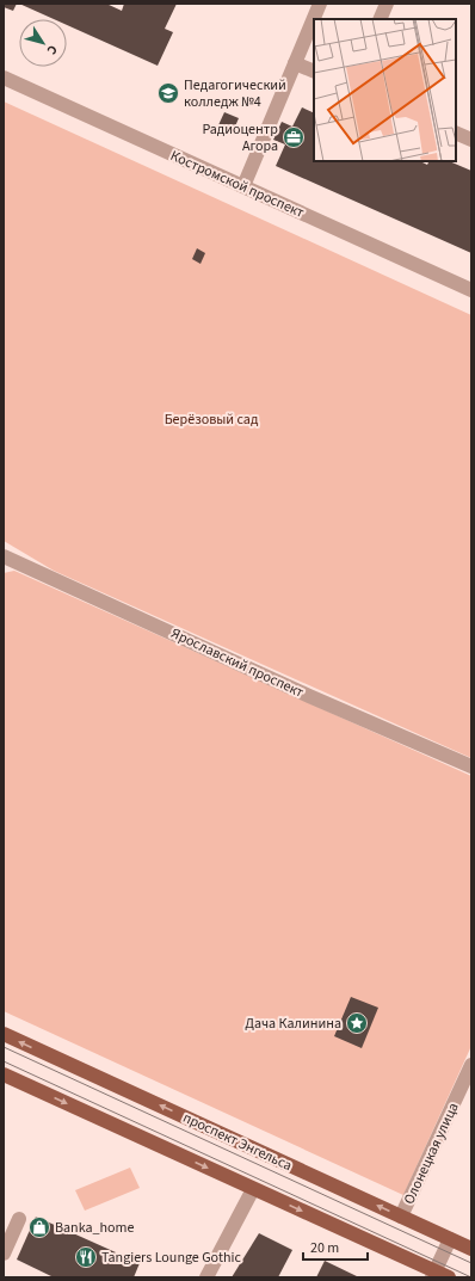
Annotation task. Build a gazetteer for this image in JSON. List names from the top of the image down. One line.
{"streets":{"main road":["проспект Энгельса"],"street":["Костромской проспект","Ярославский проспект","Олонецкая улица"]},"crossings":[["проспект Энгельса","Олонецкая улица"]],"parks":["Берёзовый сад"],"places":{"school or university":["Педагогический колледж №4"],"office":["Радиоцентр Агора"],"place":["Дача Калинина"],"shop":["Banka_home"],"restaurant":["Tangiers Lounge Gothic"]},"scale_bar":"20 m","north":"bottom right"}
